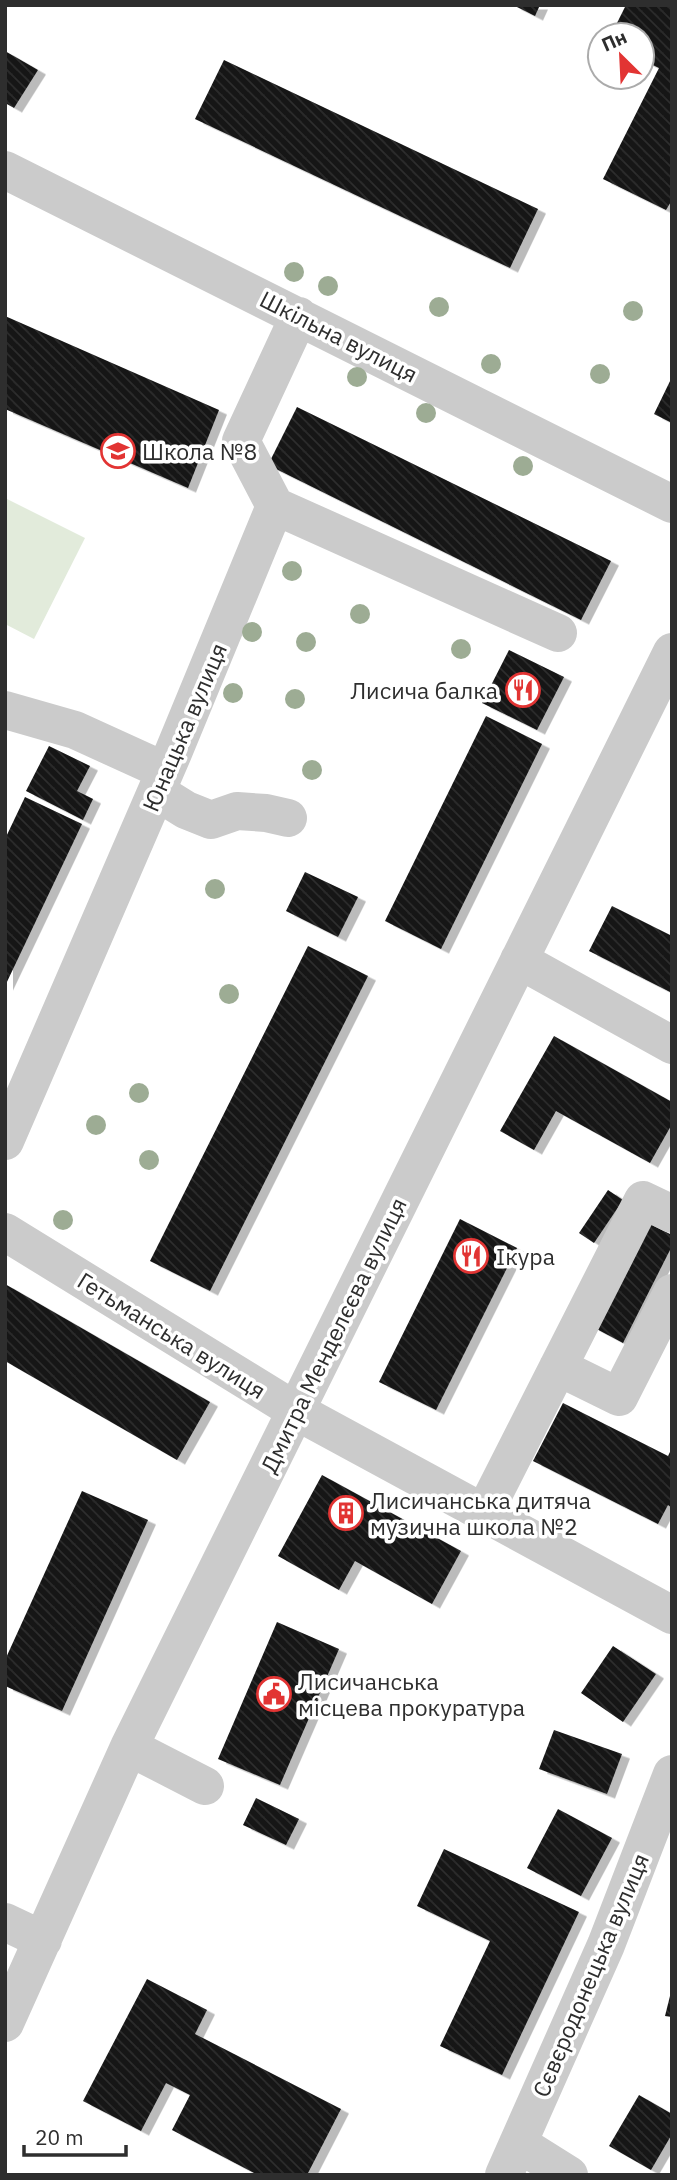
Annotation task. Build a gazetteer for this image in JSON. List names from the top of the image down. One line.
{"streets":{"street":["Шкільна вулиця","Юнацька вулиця","Гетьманська вулиця","Дмитра Менделєєва вулиця","Сєвєродонецька вулиця"]},"crossings":[["Гетьманська вулиця","Дмитра Менделєєва вулиця"]],"places":{"school or university":["Школа №8"],"restaurant":["Лисича балка","Ікура"],"building":["Лисичанська дитяча музична школа №2"],"public building":["Лисичанська місцева прокуратура"]},"scale_bar":"20 m","north":"top left"}
